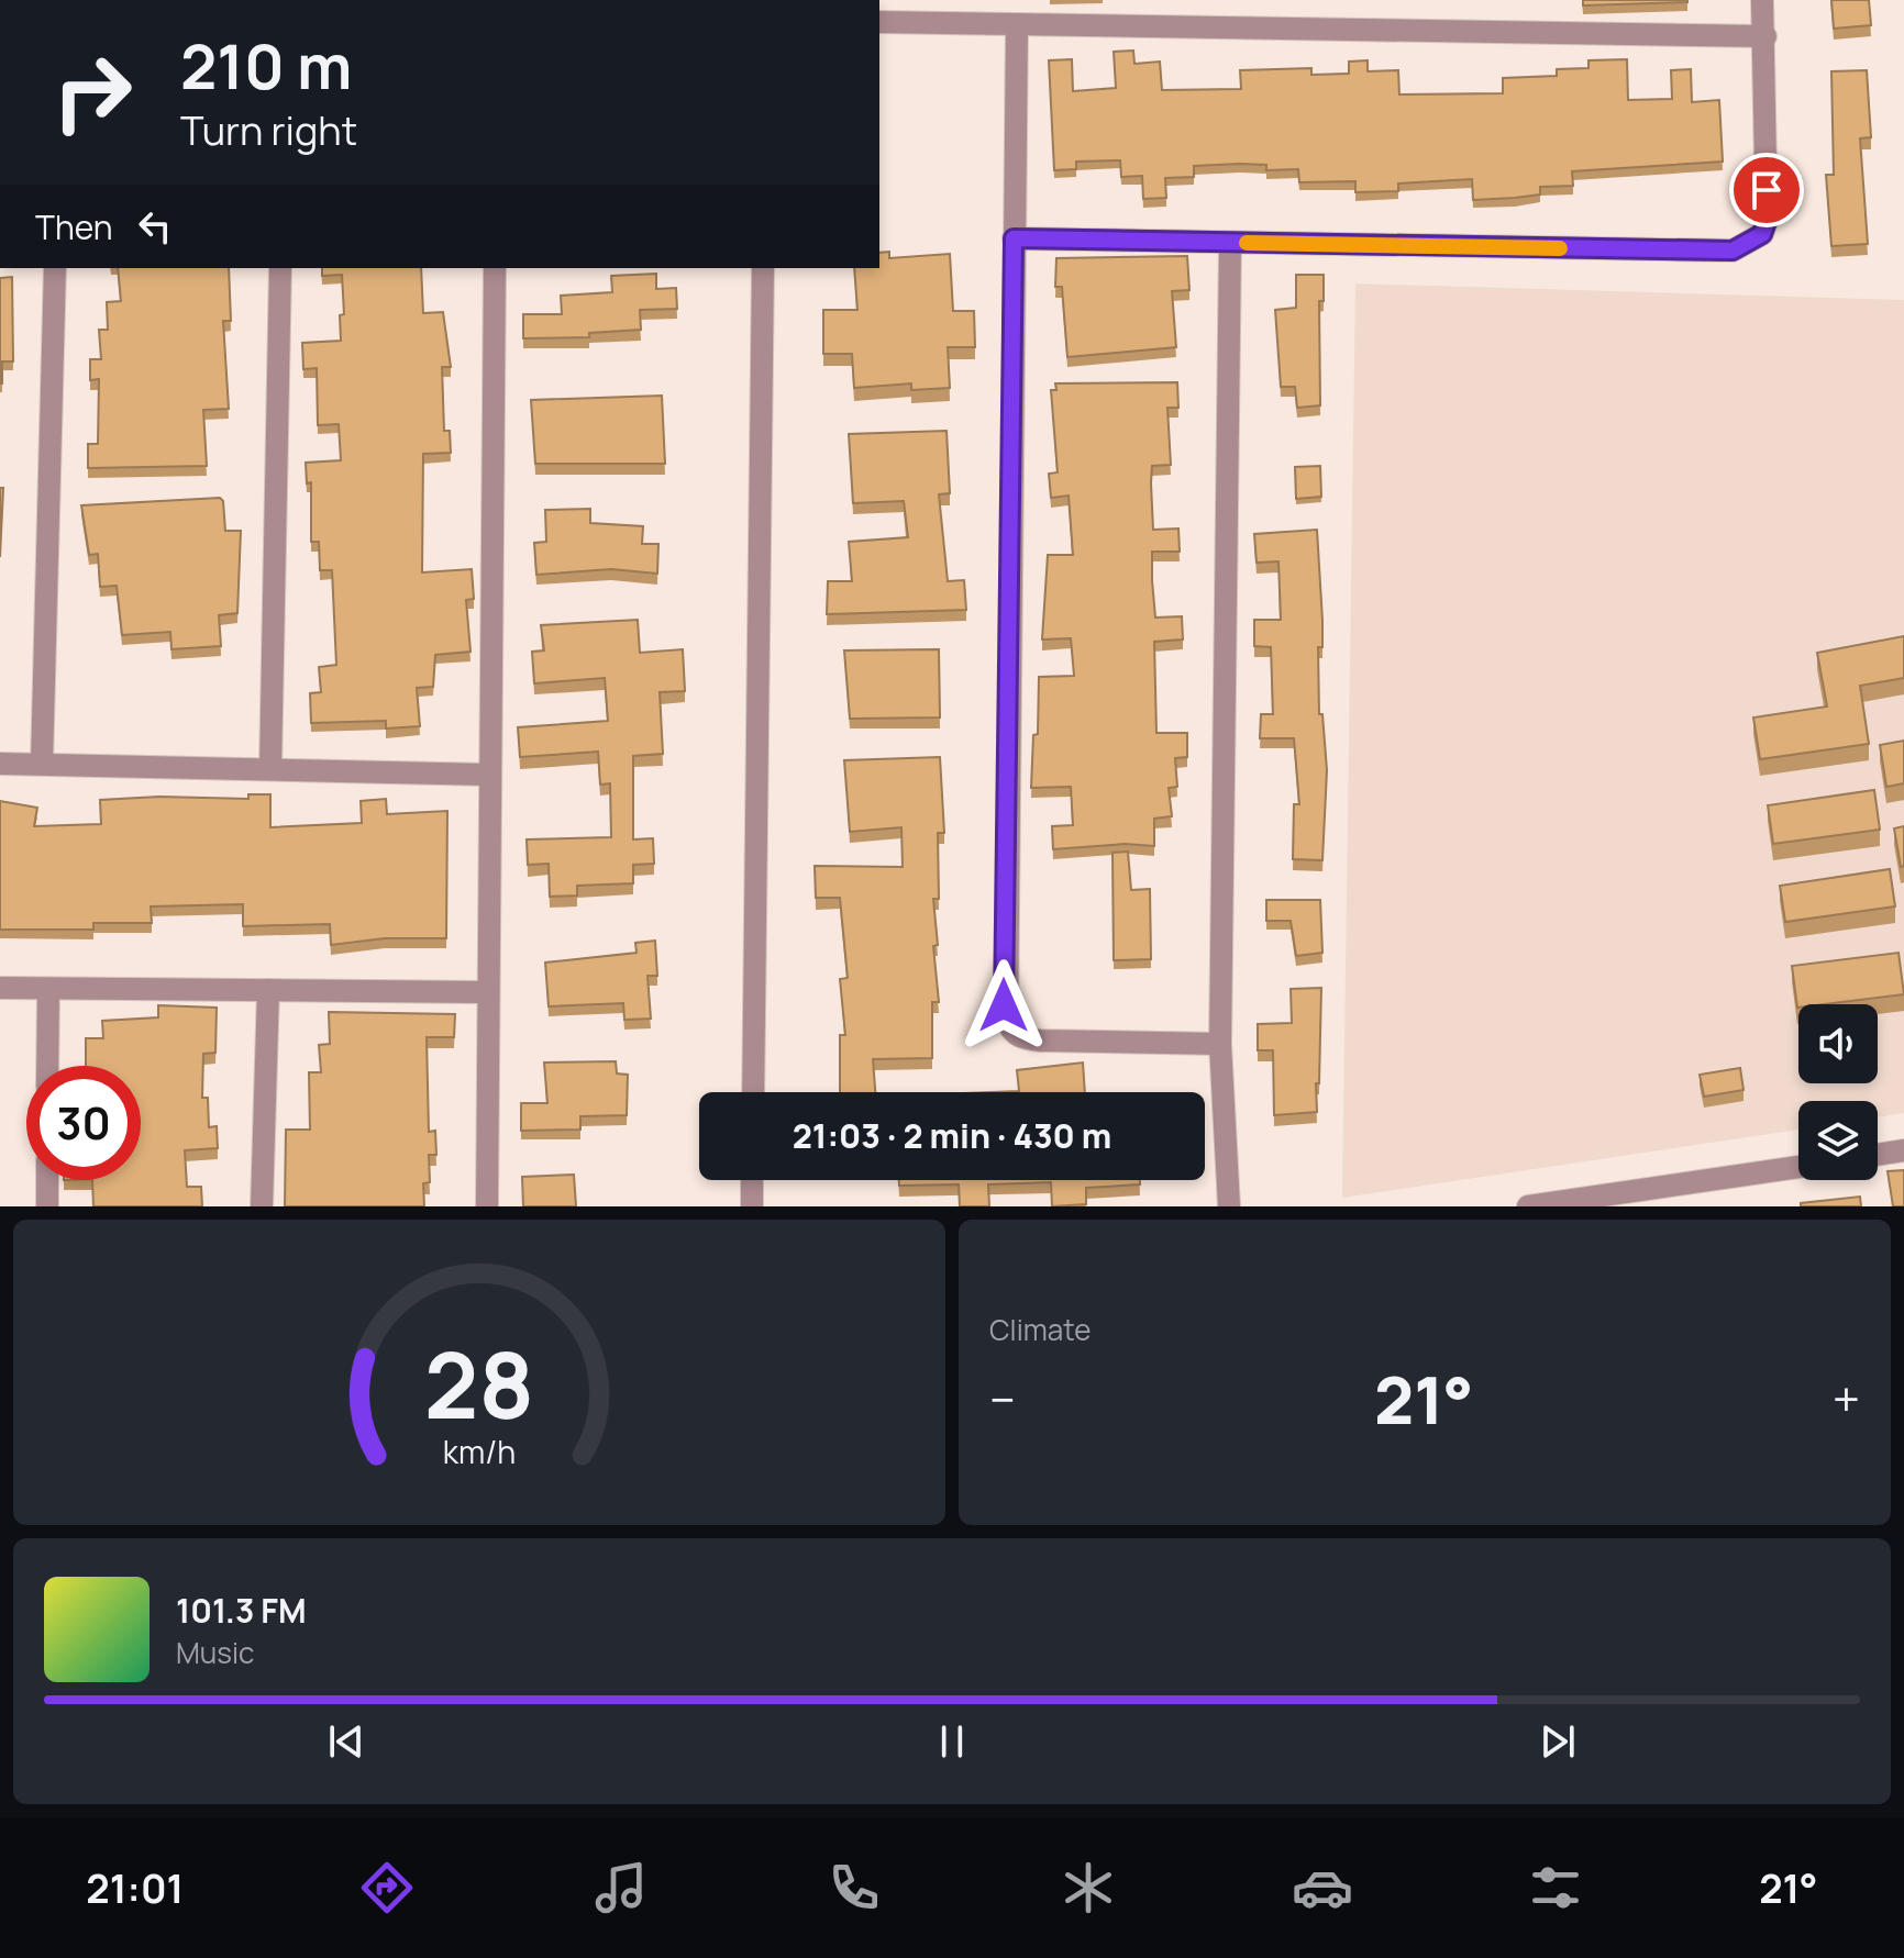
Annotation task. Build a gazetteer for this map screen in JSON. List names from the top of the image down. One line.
{"page":{"turn":["210 m","Turn right"],"then":"Then","limit":"30","trip":"21:03 · 2 min · 430 m","tile":"Climate","heat":["−","21°","+"],"song":["101.3 FM","Music"],"tabs":["21:01","21°"],"gauge":["28","km/h"]}}
